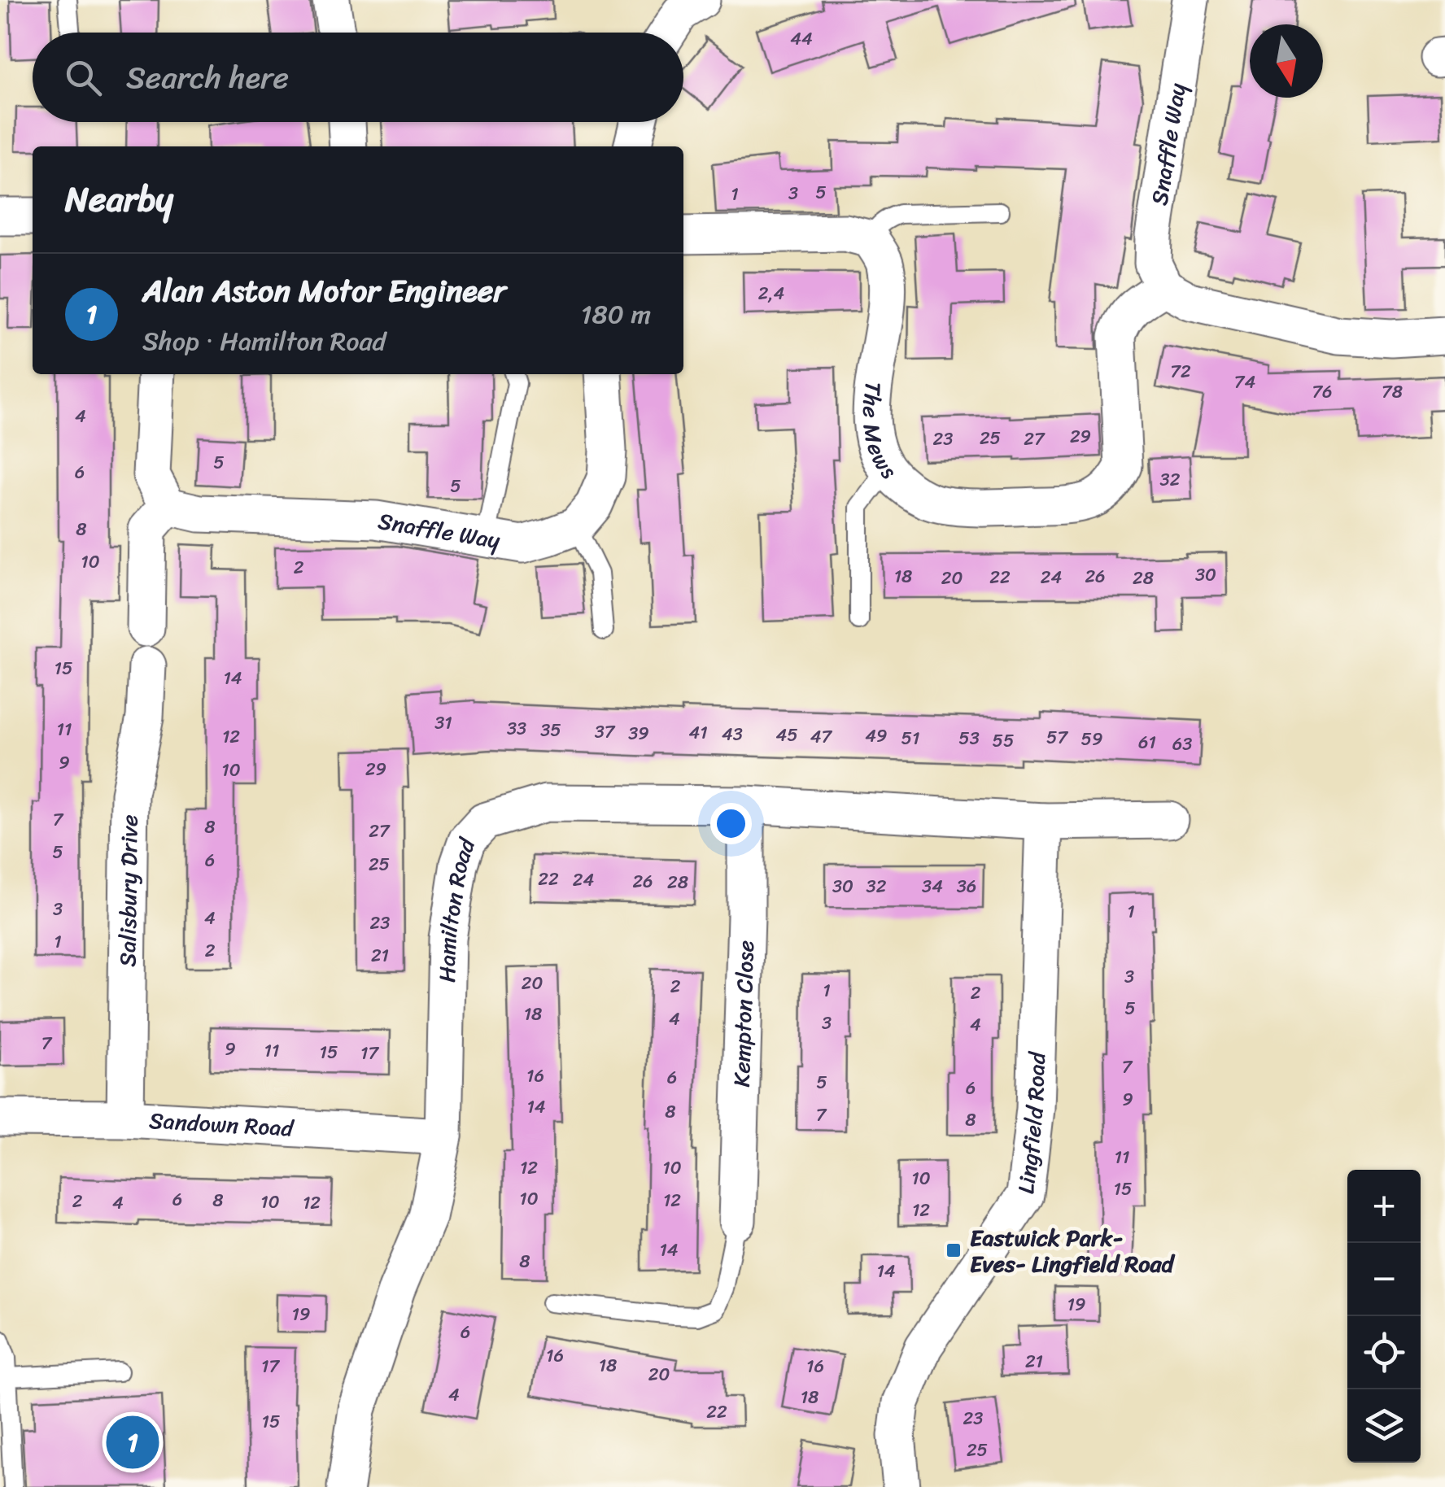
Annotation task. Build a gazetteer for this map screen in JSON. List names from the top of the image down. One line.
{"streets":{"street":["Snaffle Way","The Mews","Salisbury Drive","Hamilton Road","Kempton Close","Lingfield Road","Sandown Road"]},"crossings":[["Snaffle Way","The Mews"],["Salisbury Drive","Sandown Road"],["Hamilton Road","Kempton Close"],["Hamilton Road","Lingfield Road"],["Hamilton Road","Sandown Road"]],"places":{"transit":["Eastwick Park- Eves- Lingfield Road"]},"house_numbers":["44","5","3","1","2,4","72","74","76","78","4","29","25","23","27","5","6","32","5","8","10","2","30","18","26","22","24","20","28","15","14","31","33","11","35","37","41","39","43","45","49","12","47","57","51","53","59","55","61","63","9","29","10","7","8","27","5","6","25","22","24","26","28","30","32","34","36","3","1","4","23","1","2","21","3","20","2","1","2","5","18","4","3","4","7","9","11","15","17","7","16","6","5","6","9","14","8","7","8","11","12","10","10","15","10","6","8","12","2","10","4","12","12","14","8","14","19","19","6","16","21","18","17","16","20","4","18","22","23","15","25"],"north":"bottom","page":{"search":"Search here","heading":"Nearby","list":[{"mark":"1","name":"Alan Aston Motor Engineer","note":"Shop · Hamilton Road","value":"180 m"}],"map_buttons":["+","−"],"pins":"1"}}
